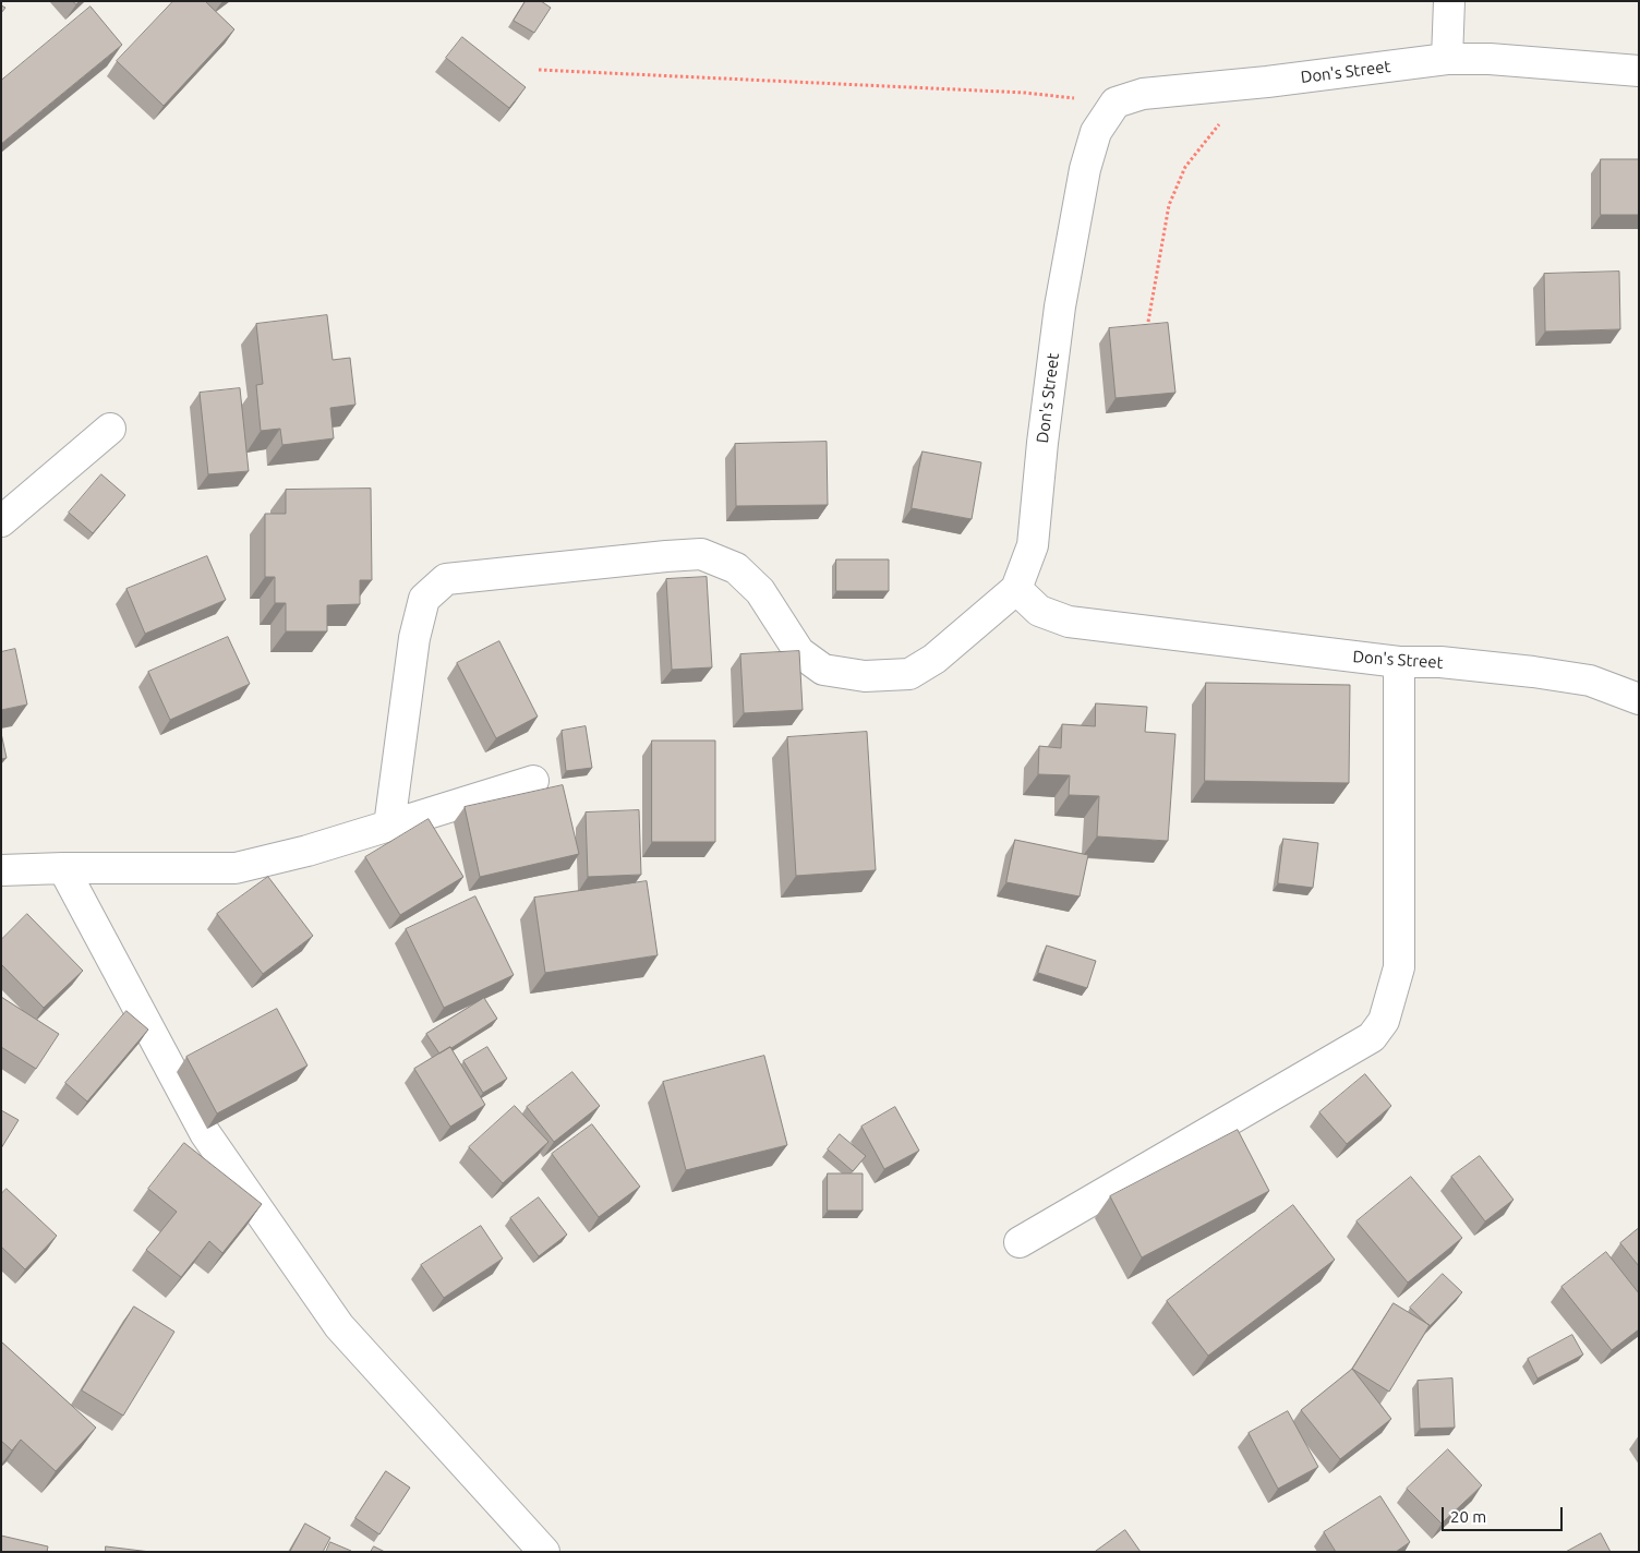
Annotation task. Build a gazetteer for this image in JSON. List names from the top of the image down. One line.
{"streets":{"street":["Don's Street"]},"scale_bar":"20 m"}
